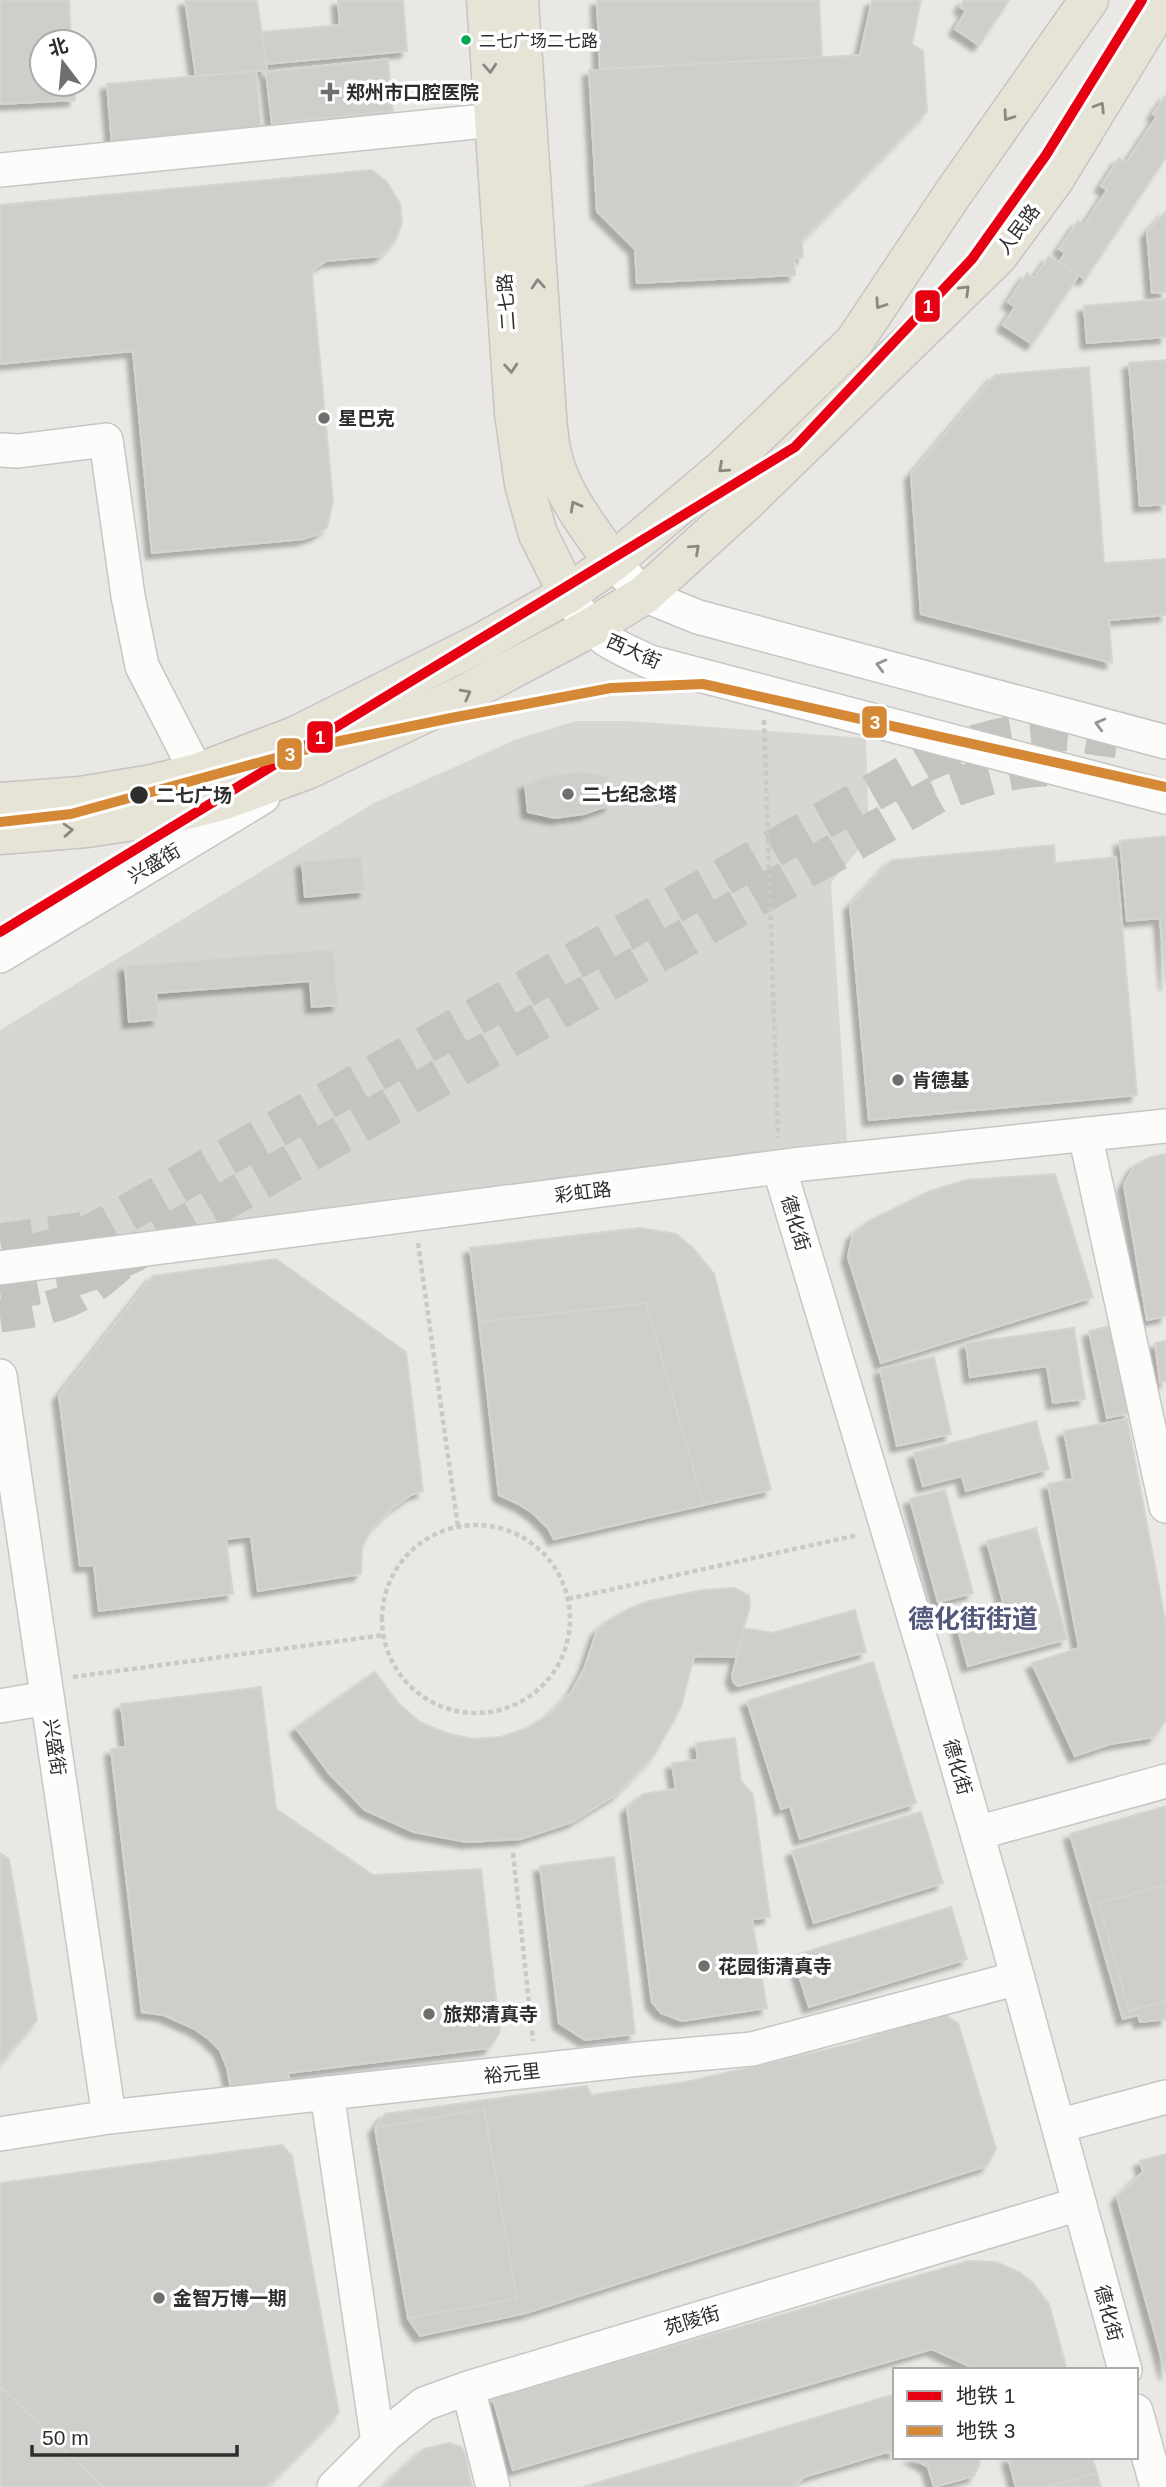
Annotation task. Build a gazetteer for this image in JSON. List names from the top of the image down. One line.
{"streets":{"main road":["人民路","二七路"],"street":["西大街","兴盛街","彩虹路","德化街","裕元里","苑陵街"]},"crossings":[["人民路","西大街"],["人民路","兴盛街"],["二七路","西大街"],["兴盛街","裕元里"],["彩虹路","德化街"],["德化街","裕元里"],["德化街","苑陵街"]],"districts":["德化街街道"],"places":{"other":["二七广场二七路","星巴克","二七纪念塔","二七广场","肯德基","花园街清真寺","旅郑清真寺","金智万博一期"],"health":["郑州市口腔医院"]},"lines":["metro line 1","metro line 3"],"legend":["地铁 1","地铁 3"],"scale_bar":"50 m","north":"top"}
